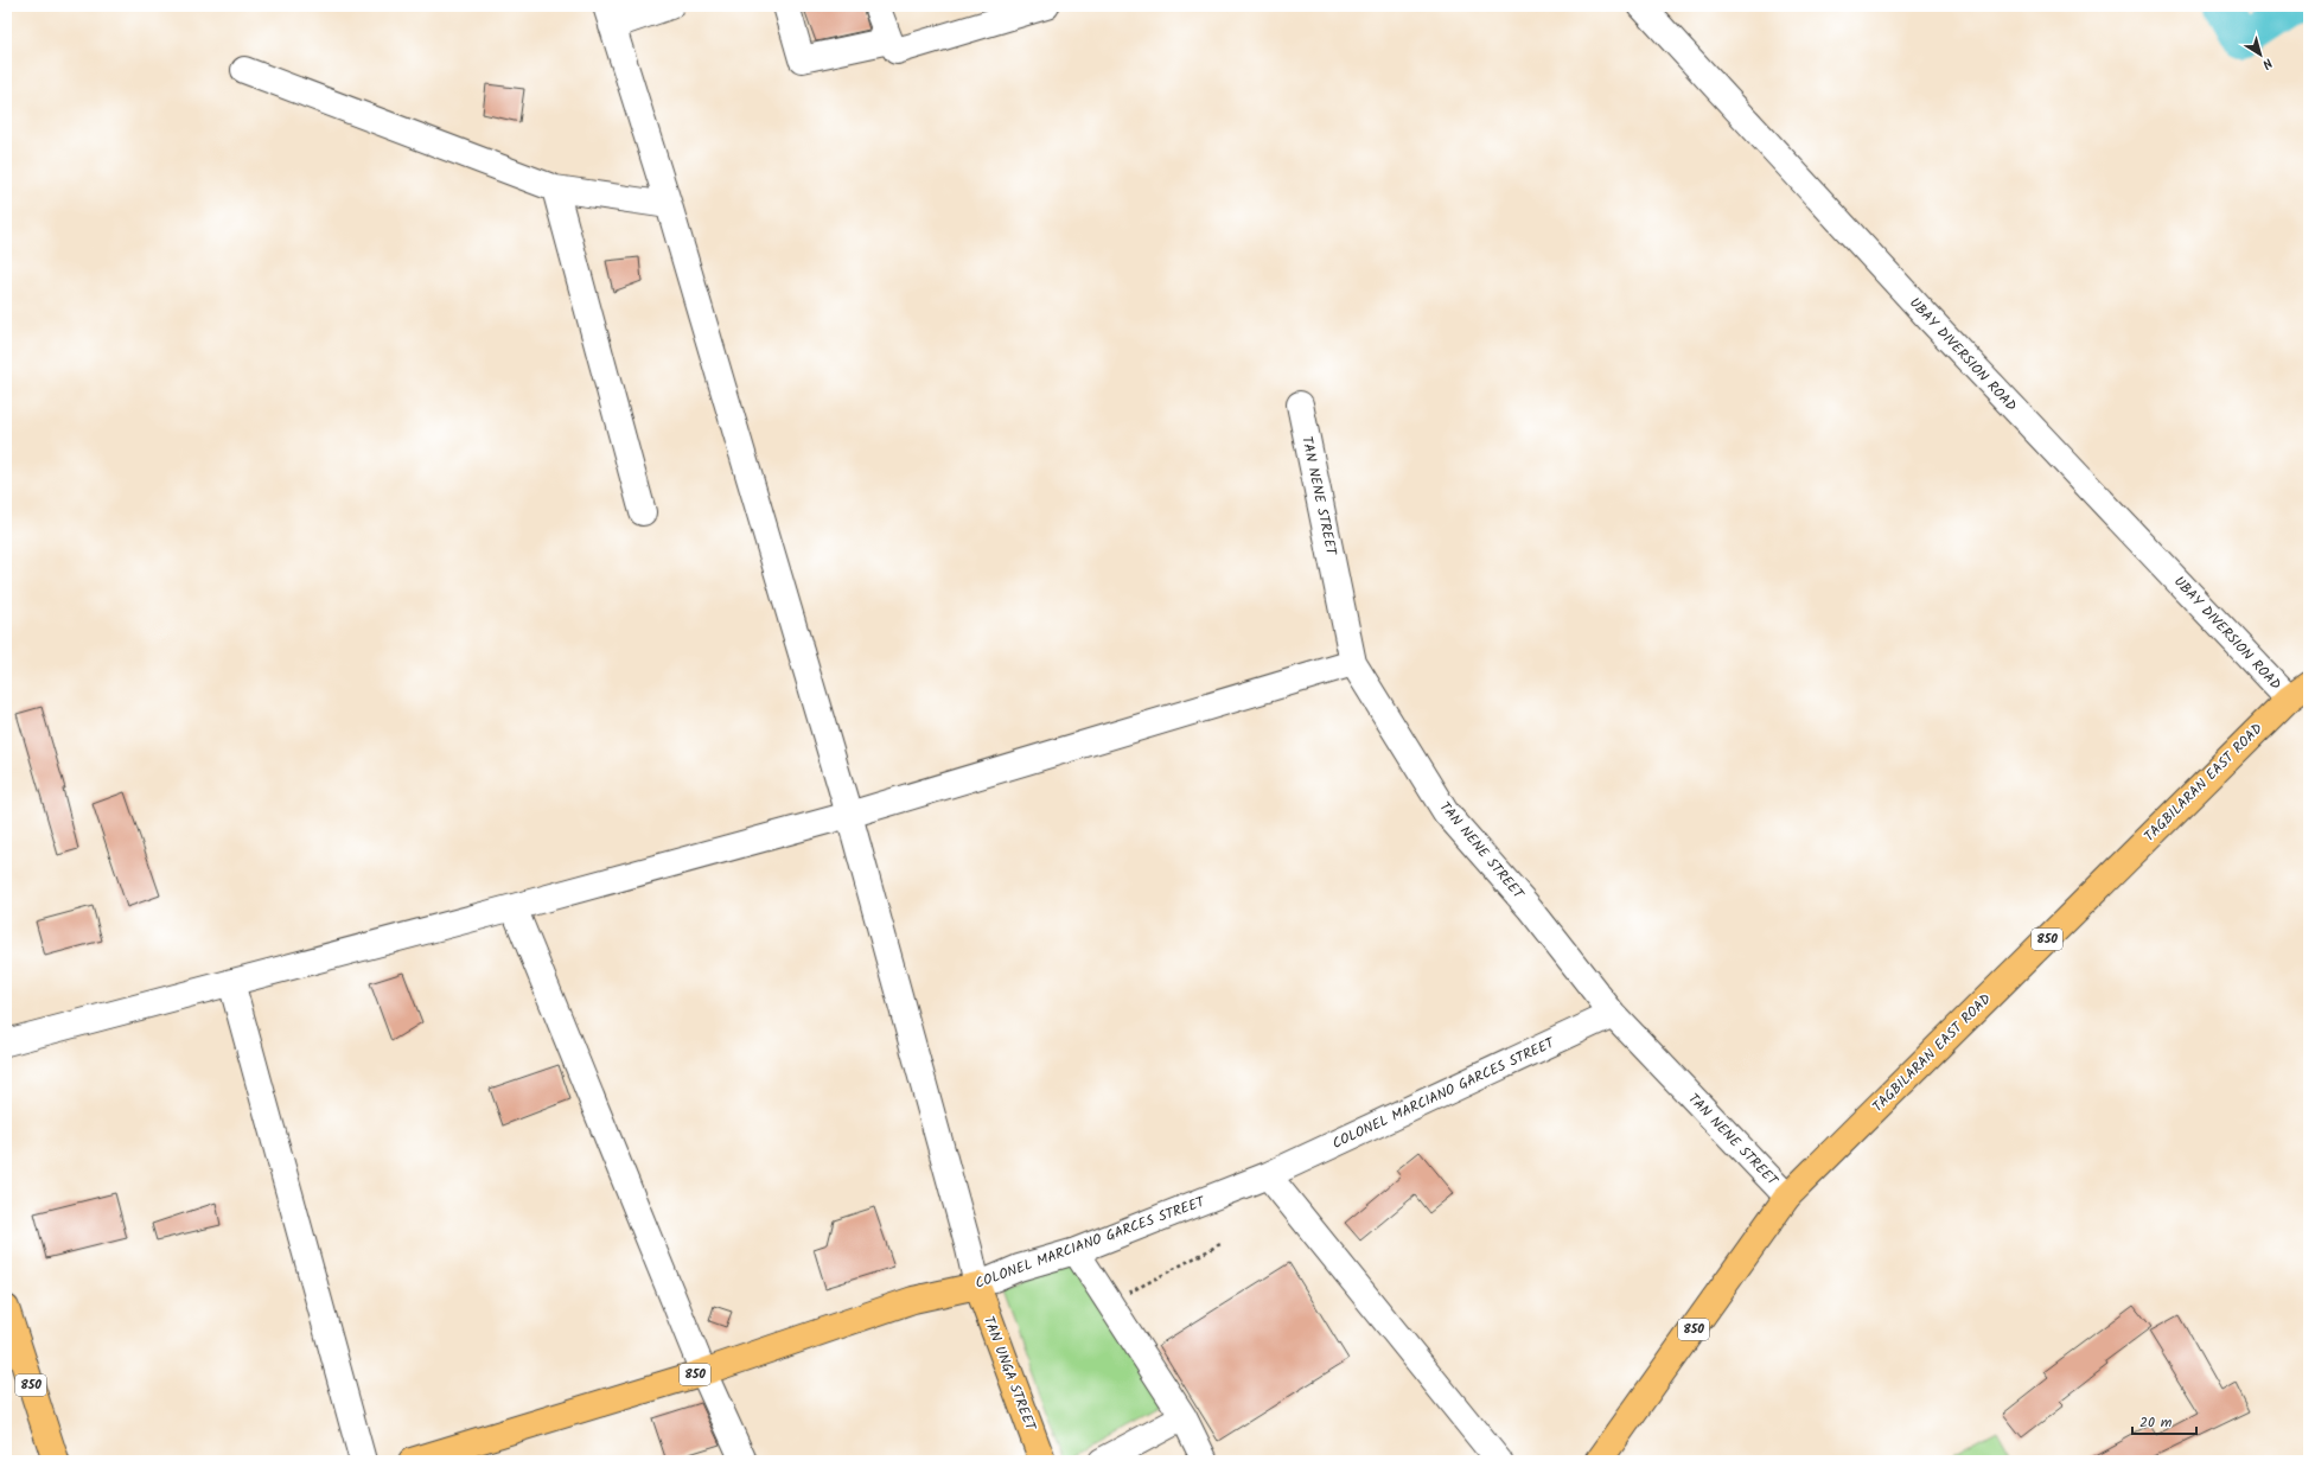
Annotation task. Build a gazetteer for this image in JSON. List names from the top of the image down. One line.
{"streets":{"main road":["TAGBILARAN EAST ROAD","850","COLONEL MARCIANO GARCES STREET","TAN UNGA STREET"],"street":["UBAY DIVERSION ROAD","TAN NENE STREET"]},"crossings":[["UBAY DIVERSION ROAD","TAGBILARAN EAST ROAD"],["TAN NENE STREET","TAGBILARAN EAST ROAD"],["TAN NENE STREET","COLONEL MARCIANO GARCES STREET"],["COLONEL MARCIANO GARCES STREET","TAN UNGA STREET"]],"scale_bar":"20 m","north":"bottom right"}
